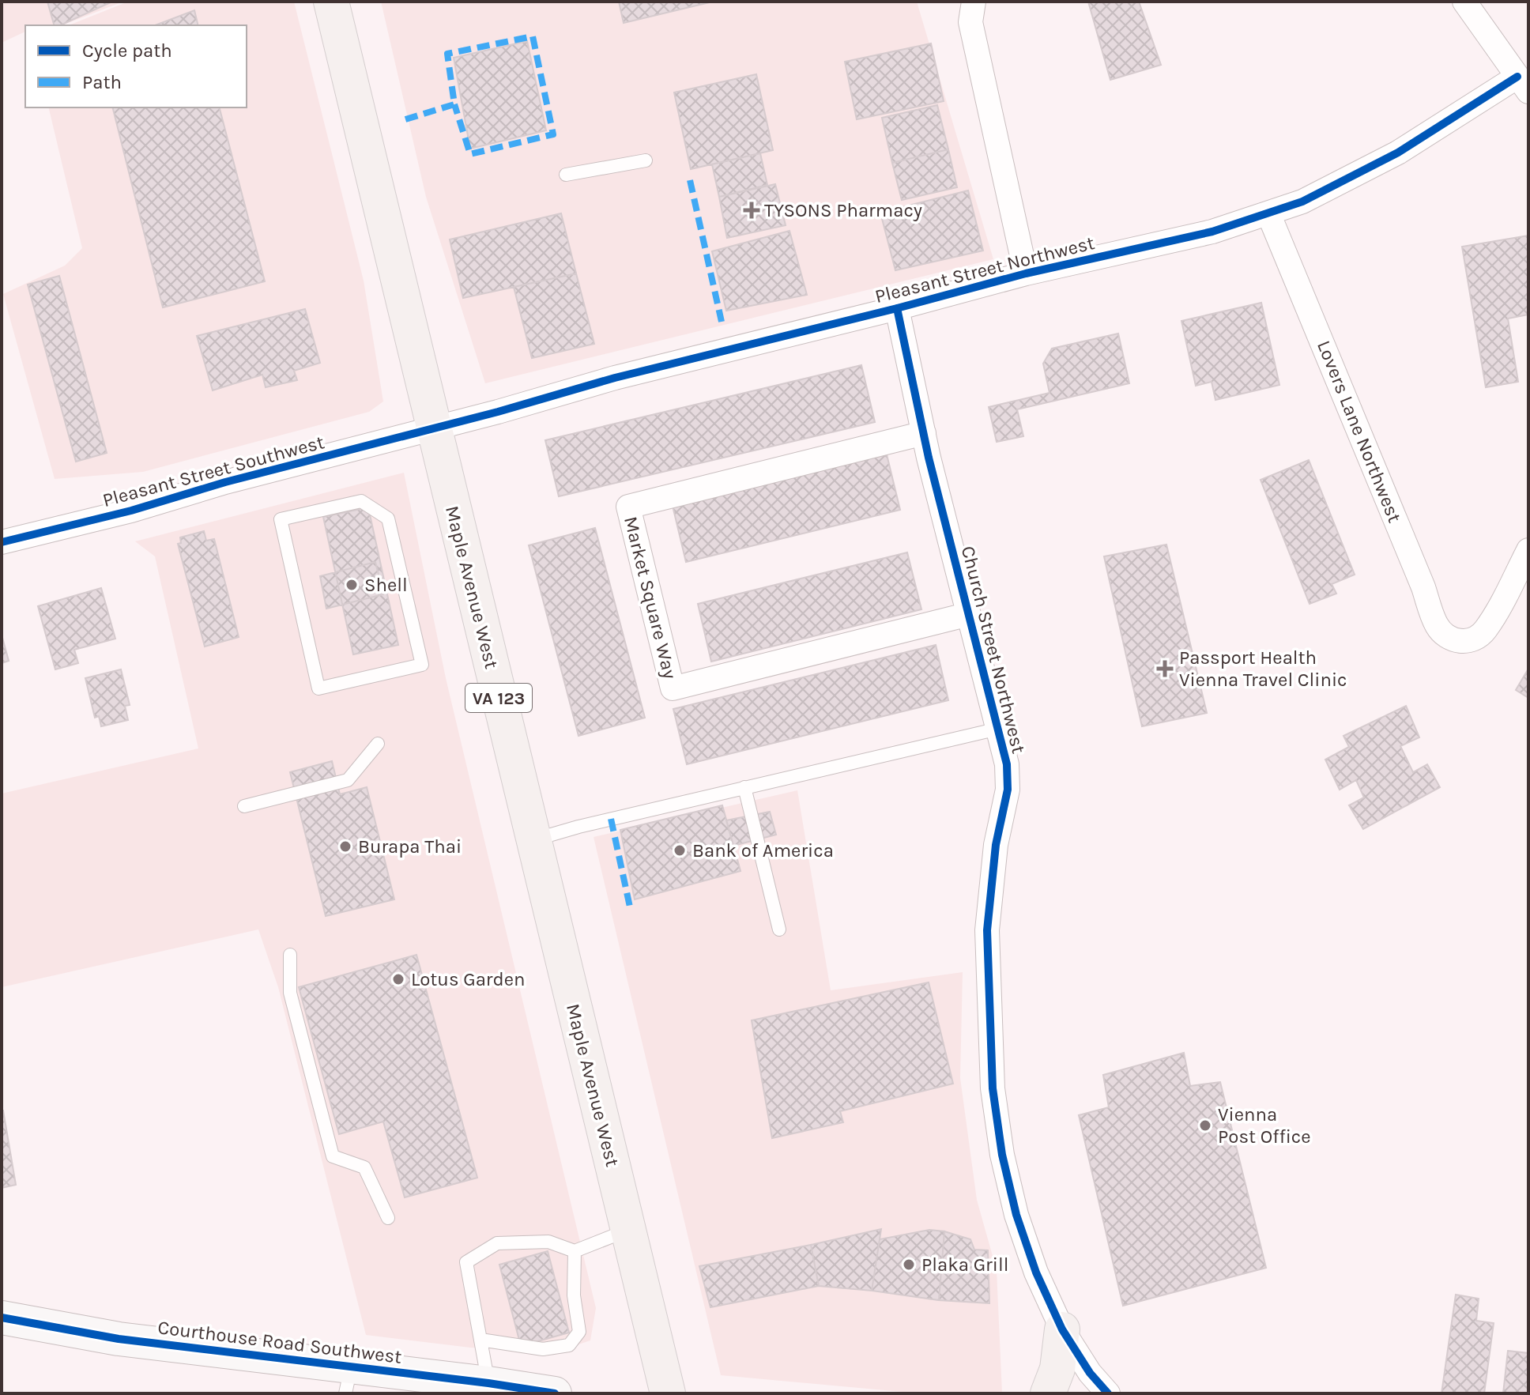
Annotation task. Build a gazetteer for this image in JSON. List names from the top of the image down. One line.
{"streets":{"main road":["Maple Avenue West","VA 123"],"street":["Pleasant Street Northwest","Lovers Lane Northwest","Pleasant Street Southwest","Market Square Way","Church Street Northwest","Courthouse Road Southwest"]},"crossings":[["Pleasant Street Northwest","Lovers Lane Northwest"],["Pleasant Street Northwest","Pleasant Street Southwest"],["Pleasant Street Northwest","Maple Avenue West"],["Pleasant Street Northwest","Church Street Northwest"],["Pleasant Street Southwest","Maple Avenue West"],["Market Square Way","Church Street Northwest"]],"places":{"health":["TYSONS Pharmacy","Passport Health Vienna Travel Clinic"],"other":["Shell","Burapa Thai","Bank of America","Lotus Garden","Vienna Post Office","Plaka Grill"]},"legend":["Cycle path","Path"]}
